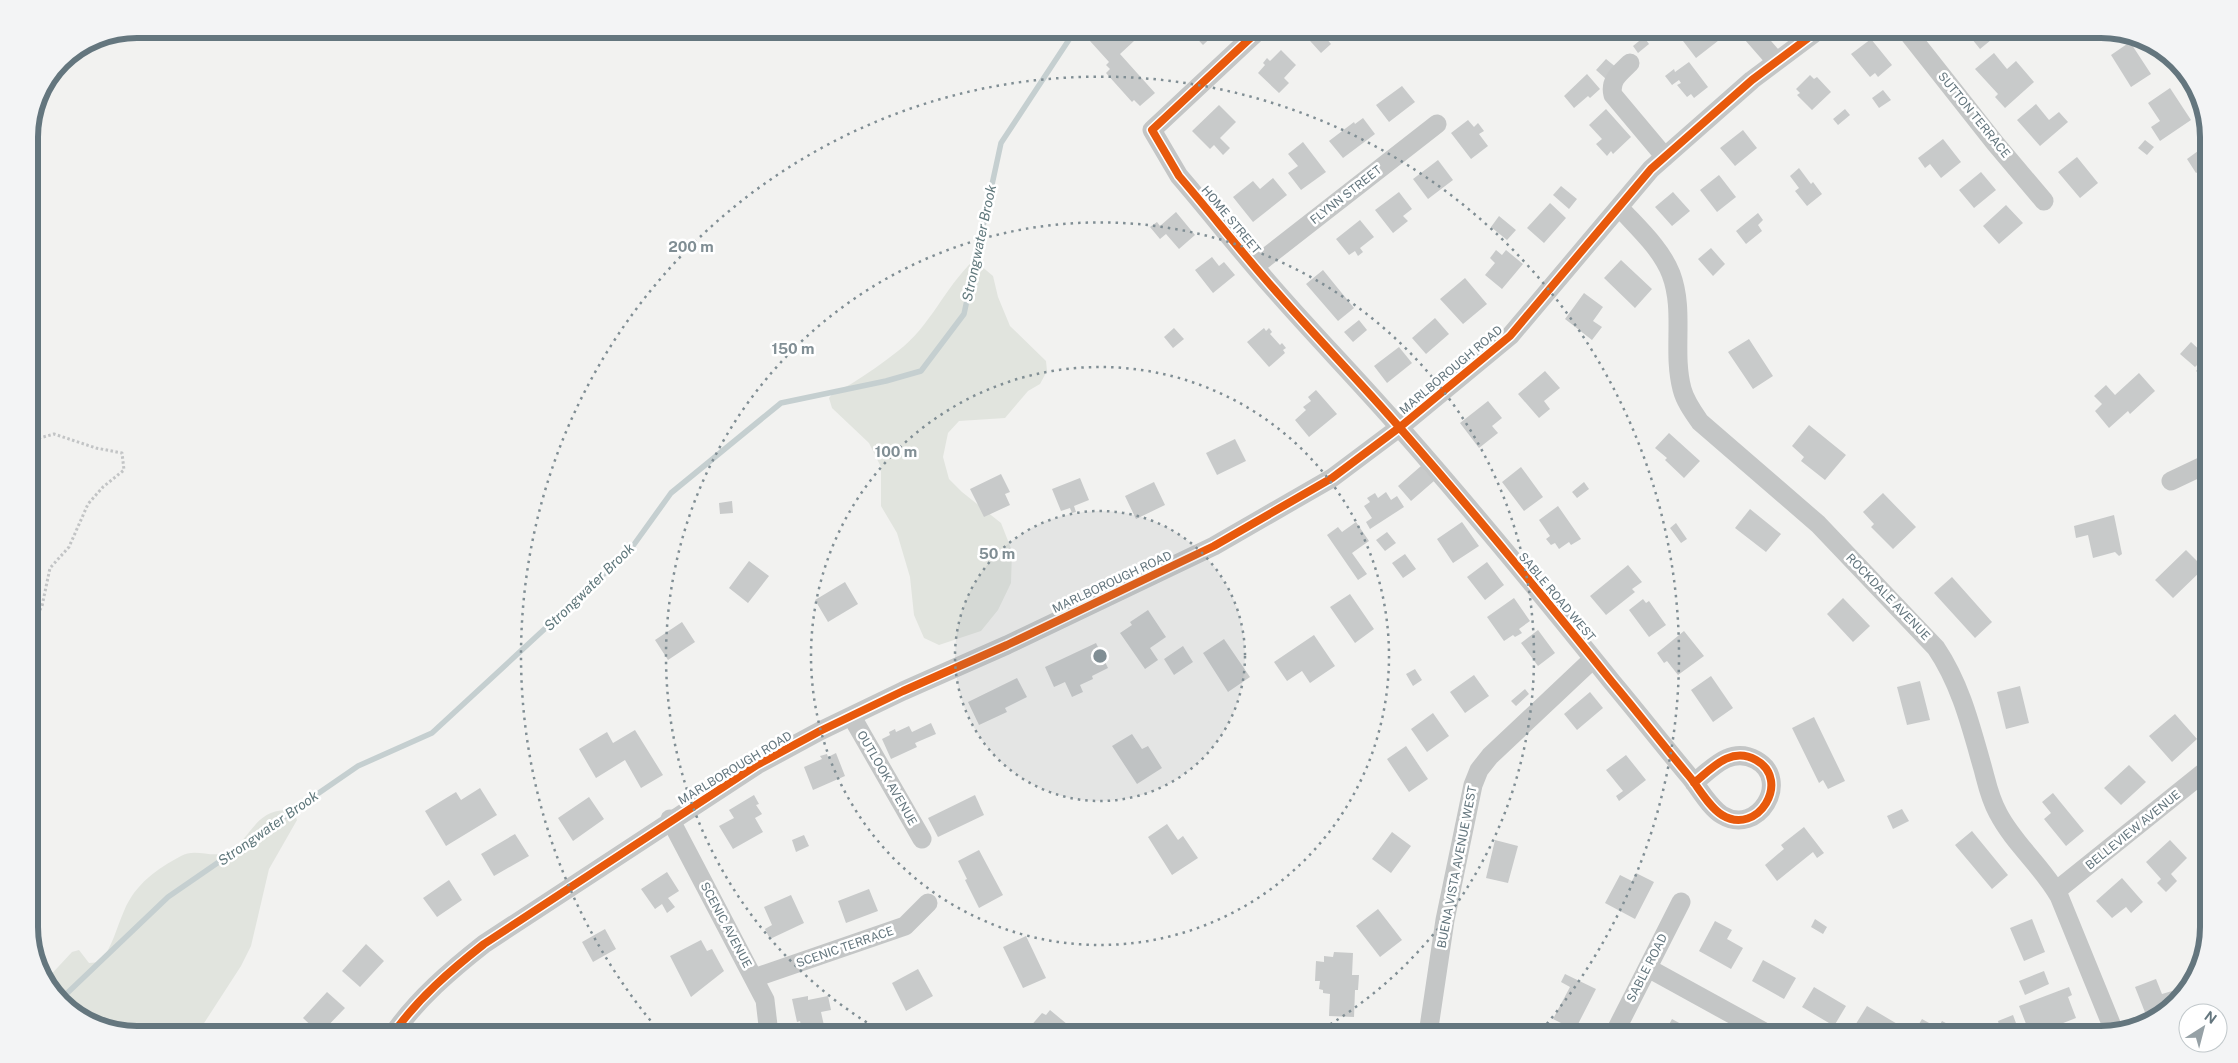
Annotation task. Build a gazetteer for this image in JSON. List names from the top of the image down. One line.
{"streets":{"street":["SUTTON TERRACE","FLYNN STREET","HOME STREET","MARLBOROUGH ROAD","SABLE ROAD WEST","ROCKDALE AVENUE","OUTLOOK AVENUE","BELLEVIEW AVENUE","BUENA VISTA AVENUE WEST","SCENIC AVENUE","SCENIC TERRACE","SABLE ROAD"]},"crossings":[["FLYNN STREET","HOME STREET"],["HOME STREET","MARLBOROUGH ROAD"],["HOME STREET","SABLE ROAD WEST"],["MARLBOROUGH ROAD","SABLE ROAD WEST"],["MARLBOROUGH ROAD","ROCKDALE AVENUE"],["MARLBOROUGH ROAD","OUTLOOK AVENUE"],["MARLBOROUGH ROAD","SCENIC AVENUE"],["SABLE ROAD WEST","BUENA VISTA AVENUE WEST"],["ROCKDALE AVENUE","BELLEVIEW AVENUE"],["SCENIC AVENUE","SCENIC TERRACE"]],"water":["Strongwater Brook"],"north":"top right","rings":["200 m","150 m","100 m","50 m"]}
